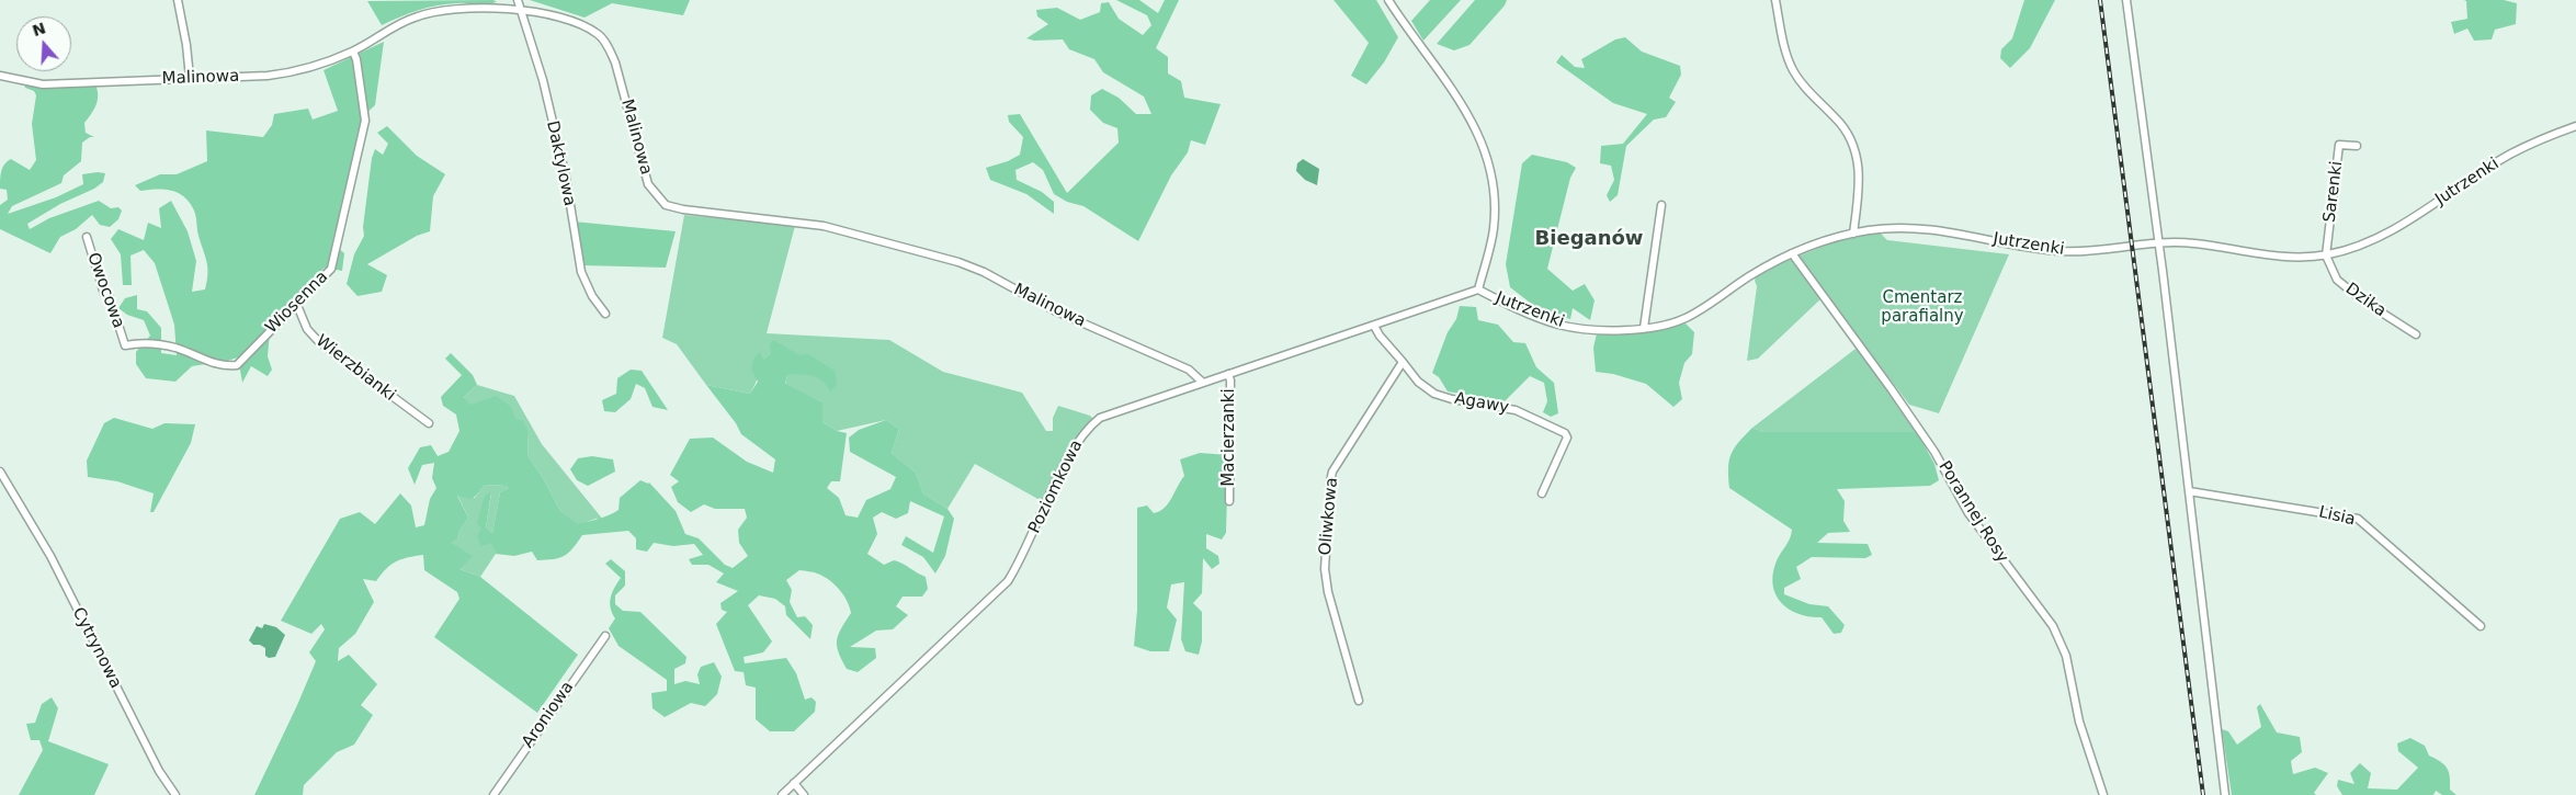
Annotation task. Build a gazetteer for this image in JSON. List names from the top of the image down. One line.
{"streets":{"street":["Malinowa","Daktylowa","Jutrzenki","Sarenki","Owocowa","Dzika","Wiosenna","Wierzbianki","Agawy","Macierzanki","Poziomkowa","Porannej Rosy","Oliwkowa","Lisia","Cytrynowa","Aroniowa"]},"crossings":[["Malinowa","Daktylowa"],["Malinowa","Wiosenna"],["Malinowa","Poziomkowa"],["Jutrzenki","Sarenki"],["Jutrzenki","Dzika"],["Jutrzenki","Poziomkowa"],["Jutrzenki","Porannej Rosy"],["Sarenki","Dzika"],["Owocowa","Wiosenna"],["Wiosenna","Wierzbianki"],["Agawy","Oliwkowa"],["Macierzanki","Poziomkowa"]],"districts":["Bieganów"],"parks":["Cmentarz parafialny"],"north":"top"}
